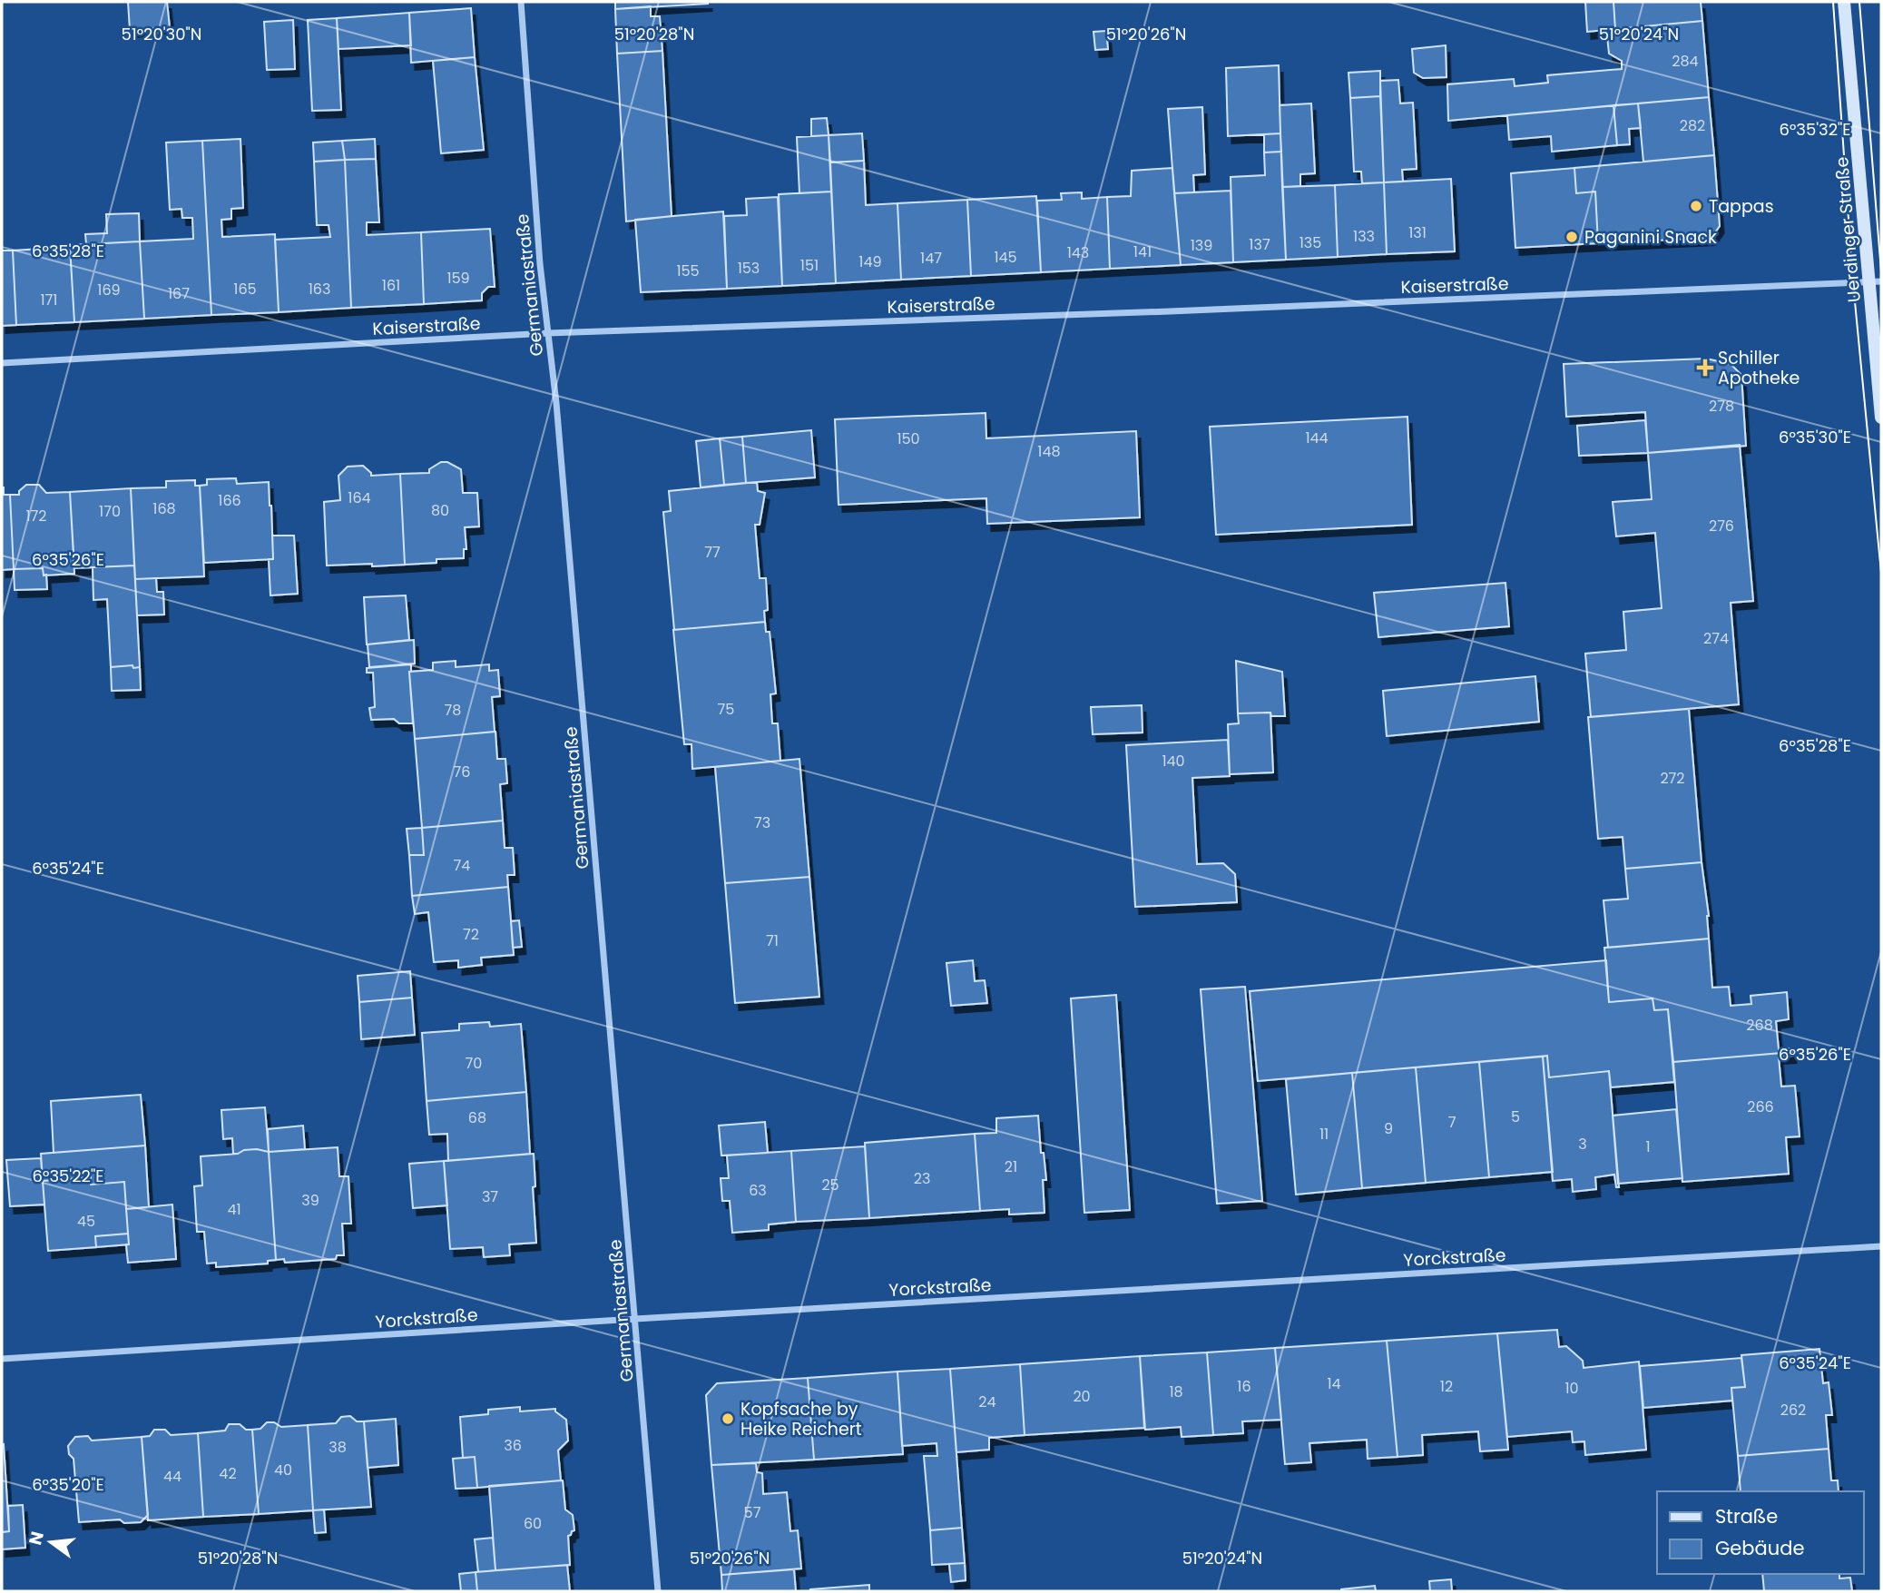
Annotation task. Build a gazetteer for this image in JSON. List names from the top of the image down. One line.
{"streets":{"main road":["Uerdinger Straße"],"street":["Germaniastraße","Kaiserstraße","Yorckstraße"]},"crossings":[["Uerdinger Straße","Kaiserstraße"],["Germaniastraße","Kaiserstraße"],["Germaniastraße","Yorckstraße"]],"places":{"other":["Tappas","Paganini Snack","Kopfsache by Heike Reichert"],"health":["Schiller Apotheke"]},"house_numbers":["284","282","131","133","135","137","139","141","143","145","147","149","151","153","155","159","161","165","163","169","167","171","278","144","150","148","164","166","168","80","170","172","276","77","274","75","78","140","76","272","73","74","72","71","268","70","266","5","68","7","9","11","3","1","21","23","25","63","37","39","41","45","14","16","12","10","18","20","24","262","36","38","40","42","44","57","60"],"legend":["Straße","Gebäude"],"north":"left","coordinates":["51°20'30\"N","51°20'28\"N","51°20'26\"N","51°20'24\"N","6°35'32\"E","6°35'28\"E","6°35'30\"E","6°35'26\"E","6°35'24\"E","6°35'22\"E","6°35'20\"E"]}
